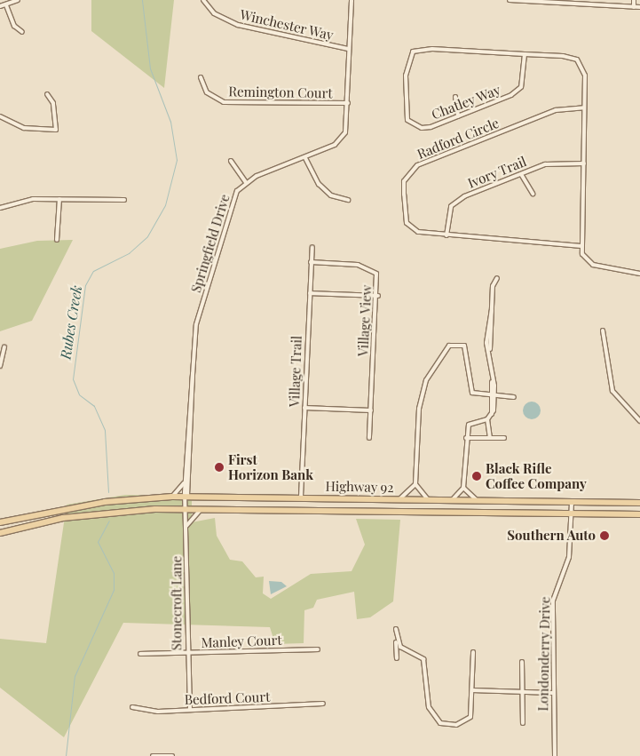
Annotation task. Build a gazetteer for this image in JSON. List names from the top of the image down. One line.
{"streets":{"main road":["Highway 92"],"street":["Winchester Way","Remington Court","Chatley Way","Radford Circle","Ivory Trail","Springfield Drive","Village View","Village Trail","Stonecroft Lane","Manley Court","Londonderry Drive","Bedford Court"]},"crossings":[["Winchester Way","Springfield Drive"],["Remington Court","Springfield Drive"],["Chatley Way","Radford Circle"],["Chatley Way","Ivory Trail"],["Radford Circle","Ivory Trail"],["Springfield Drive","Highway 92"],["Springfield Drive","Stonecroft Lane"],["Village View","Village Trail"],["Village Trail","Highway 92"],["Highway 92","Stonecroft Lane"],["Highway 92","Londonderry Drive"],["Stonecroft Lane","Manley Court"],["Stonecroft Lane","Bedford Court"]],"water":["Rubes Creek"],"places":["First Horizon Bank","Black Rifle Coffee Company","Southern Auto"]}
